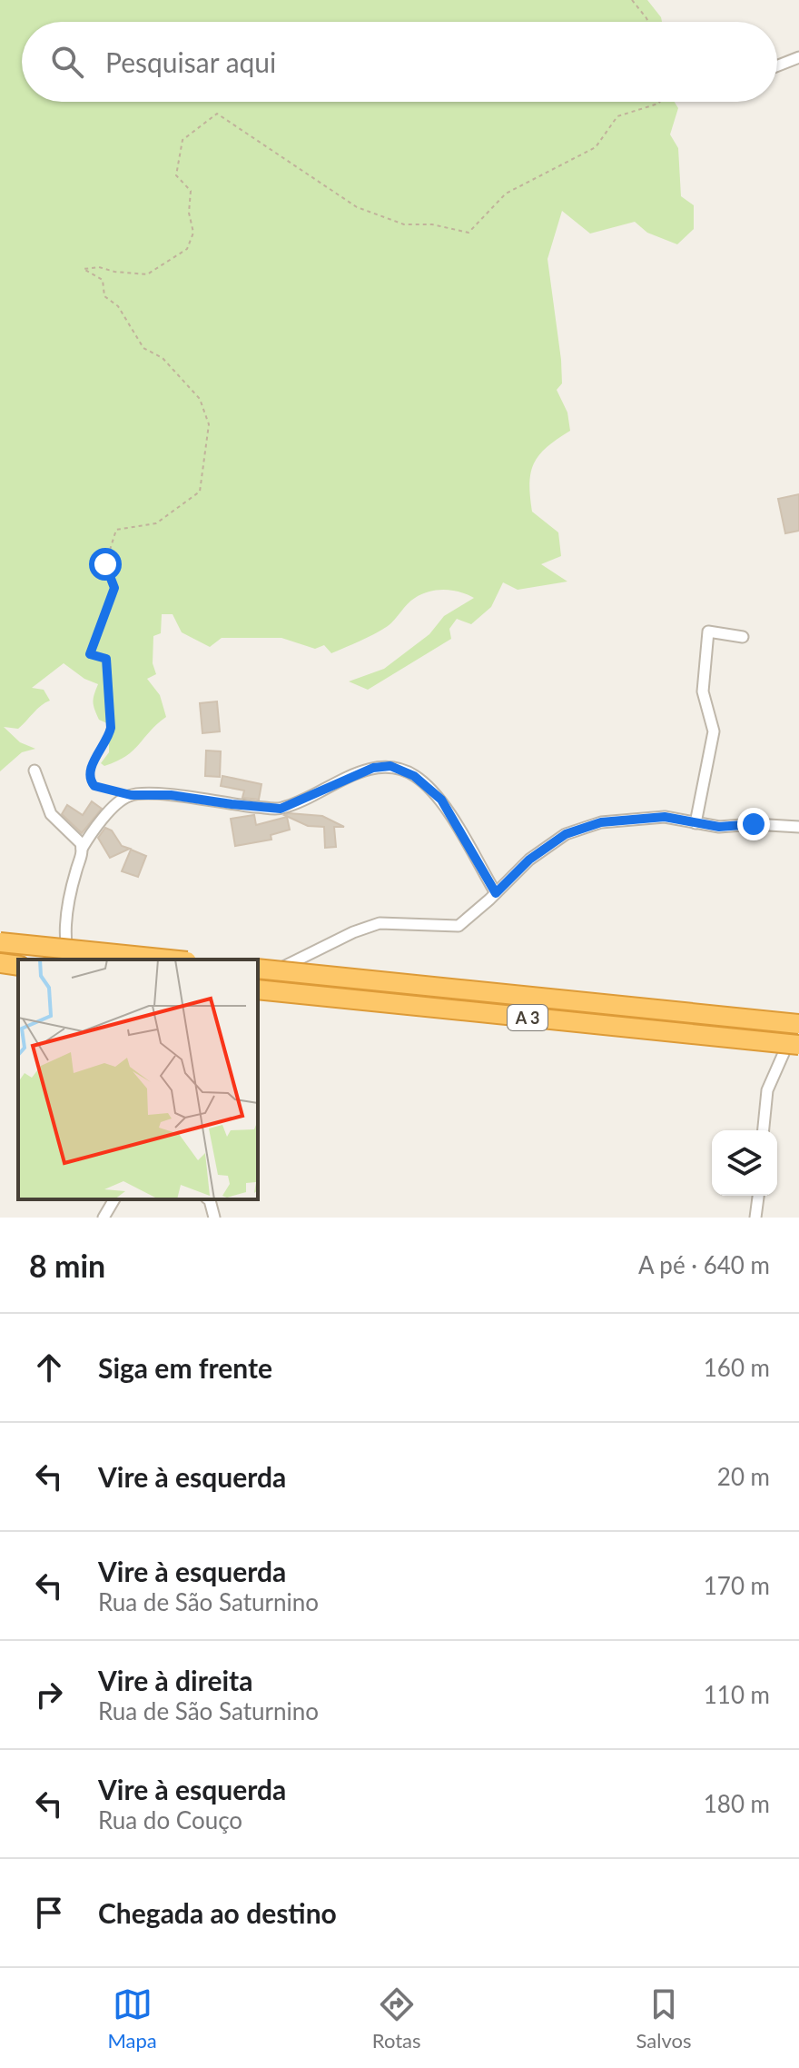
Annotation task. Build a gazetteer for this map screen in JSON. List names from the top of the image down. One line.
{"streets":{"highway":["A 3"]},"page":{"search":"Pesquisar aqui","heading":["8 min","A pé · 640 m"],"list":[["Siga em frente","160 m"],["Vire à esquerda","20 m"],["Vire à esquerda","Rua de São Saturnino","170 m"],["Vire à direita","Rua de São Saturnino","110 m"],["Vire à esquerda","Rua do Couço","180 m"],"Chegada ao destino"],"nav":["Mapa","Rotas","Salvos"]}}
